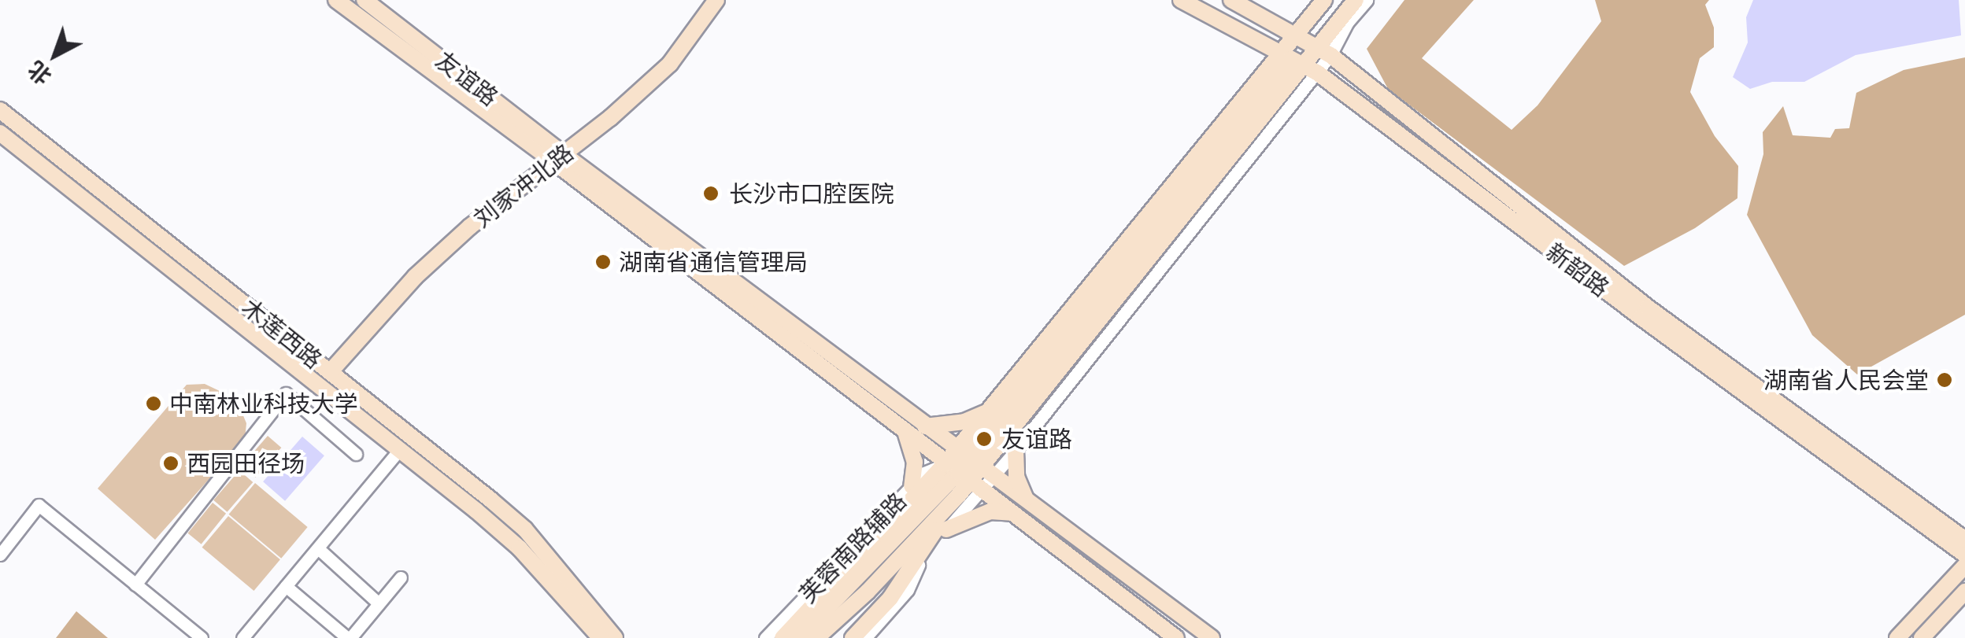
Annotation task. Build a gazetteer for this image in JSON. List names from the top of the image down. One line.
{"streets":{"main road":["友谊路","刘家冲北路","新韶路","木莲西路"],"street":["芙蓉南路辅路"]},"crossings":[["友谊路","刘家冲北路"],["友谊路","芙蓉南路辅路"],["刘家冲北路","木莲西路"]],"places":["长沙市口腔医院","湖南省通信管理局","湖南省人民会堂","中南林业科技大学","友谊路","西园田径场"],"north":"bottom left"}
